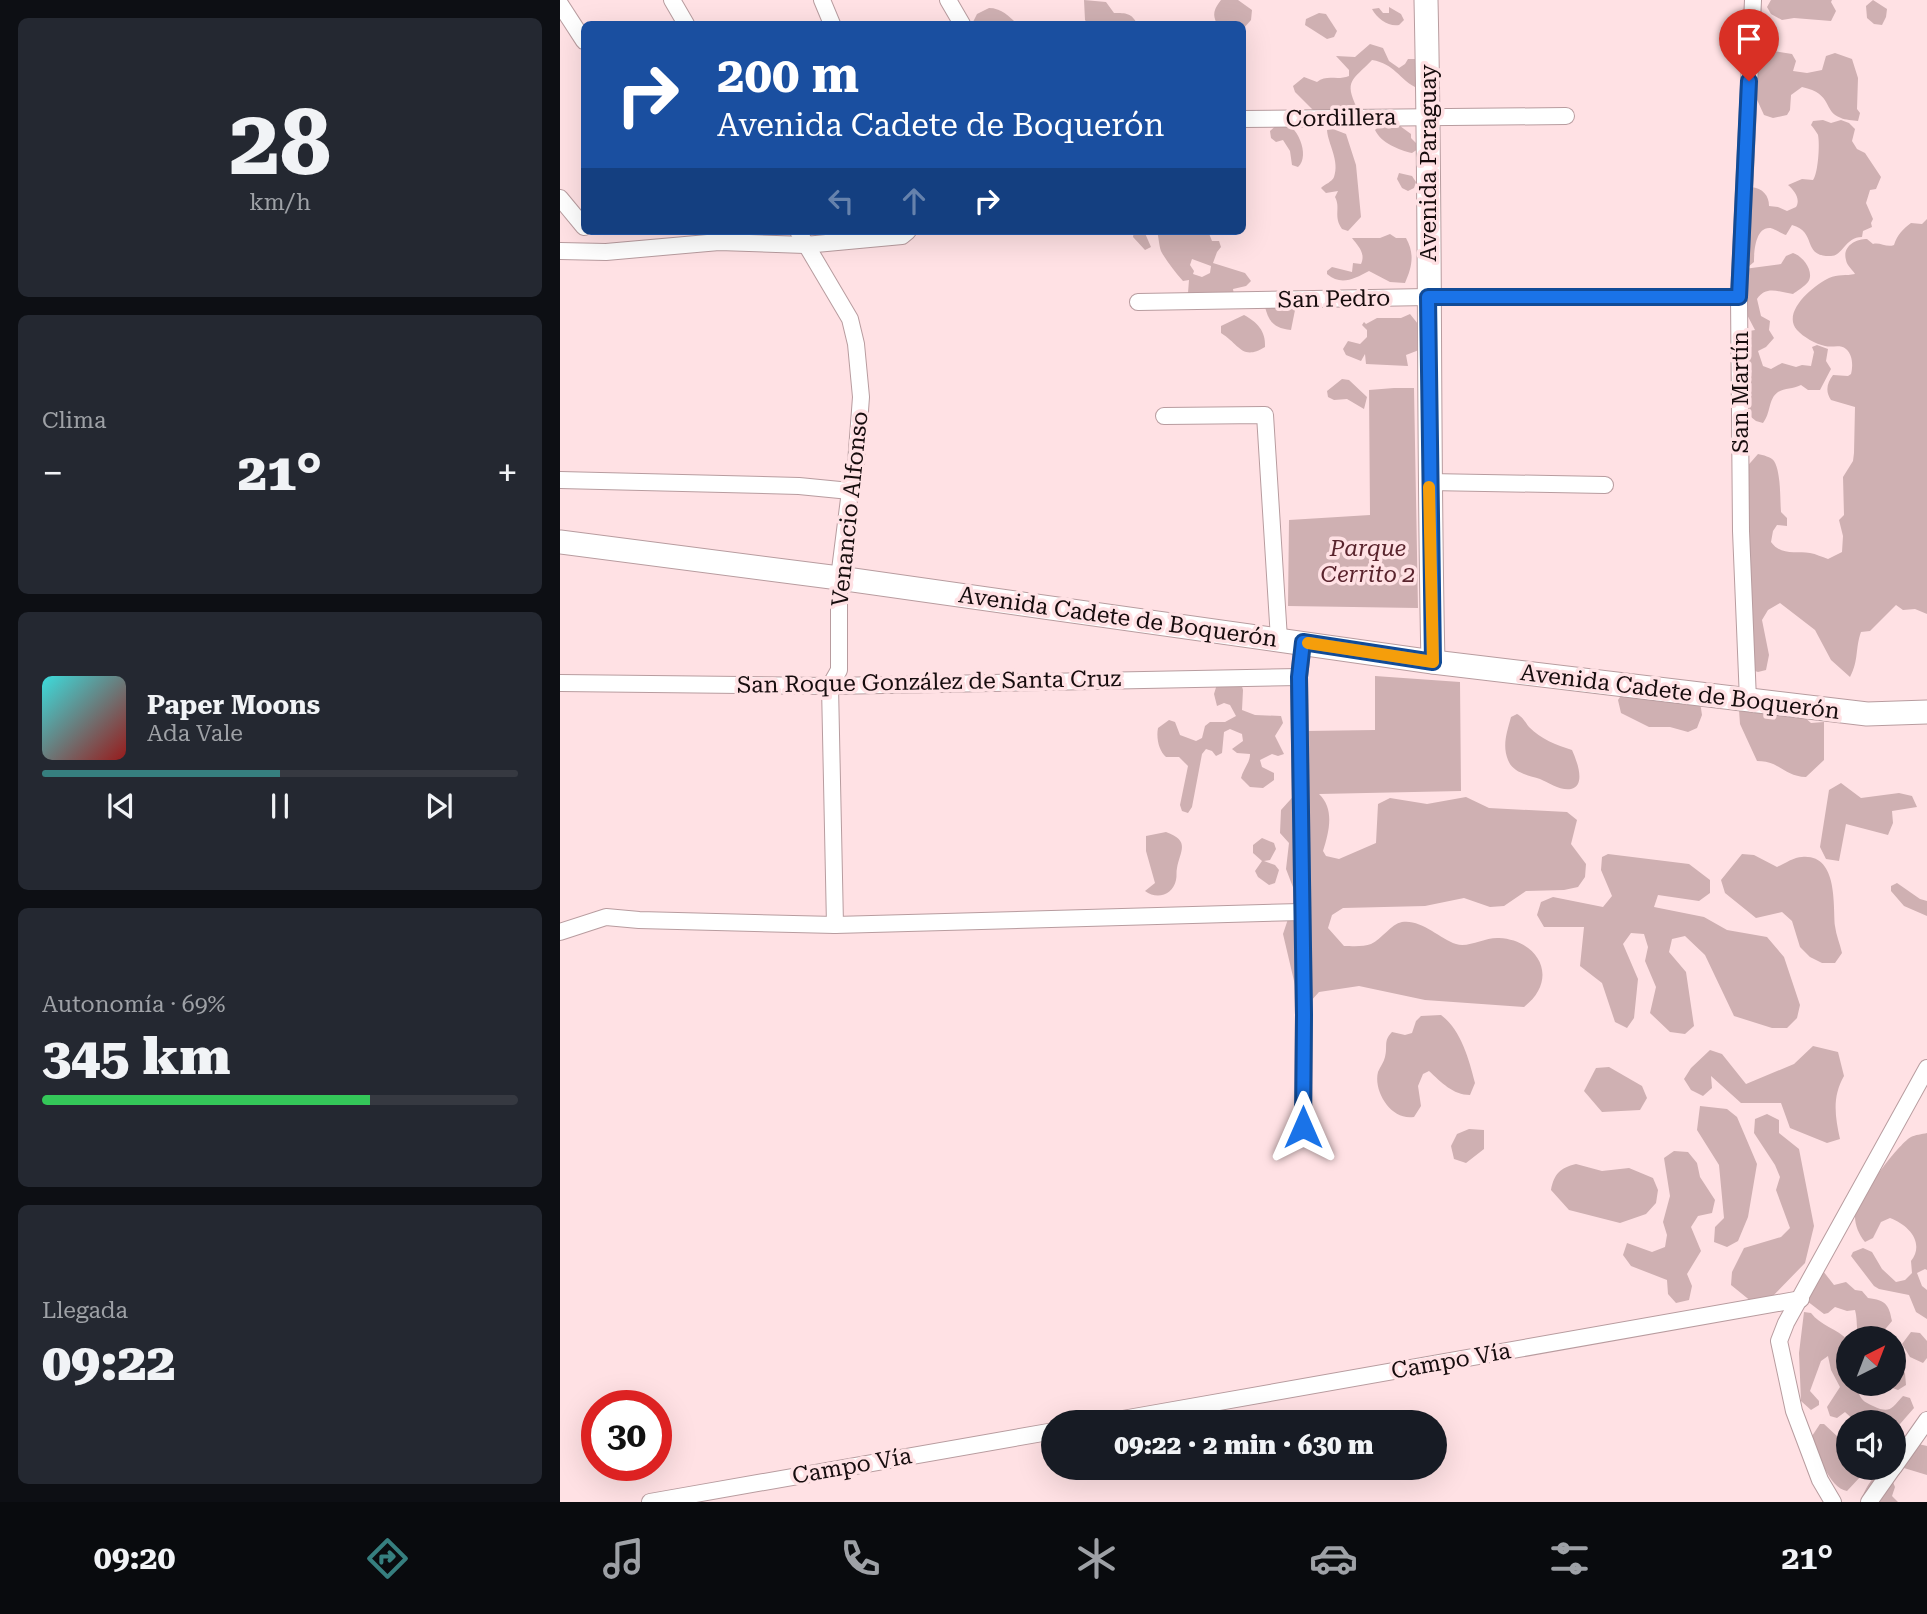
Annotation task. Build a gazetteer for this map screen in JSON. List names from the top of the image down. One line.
{"streets":{"main road":["Avenida Paraguay","Avenida Cadete de Boquerón"],"street":["Cordillera","San Pedro","San Martín","Venancio Alfonso","San Roque González de Santa Cruz","Campo Vía"]},"crossings":[["Cordillera","Avenida Paraguay"],["Avenida Paraguay","San Pedro"],["Avenida Paraguay","Avenida Cadete de Boquerón"],["San Pedro","San Martín"],["San Martín","Avenida Cadete de Boquerón"],["Venancio Alfonso","Avenida Cadete de Boquerón"],["Venancio Alfonso","San Roque González de Santa Cruz"]],"parks":["Parque Cerrito 2"],"north":"top right","page":{"tile":[["28","km/h"],"Clima",["Autonomía · 69%","345 km"],["Llegada","09:22"]],"turn":["200 m","Avenida Cadete de Boquerón"],"heat":["−","21°","+"],"song":["Paper Moons","Ada Vale"],"limit":"30","trip":"09:22 · 2 min · 630 m","tabs":["09:20","21°"]}}
